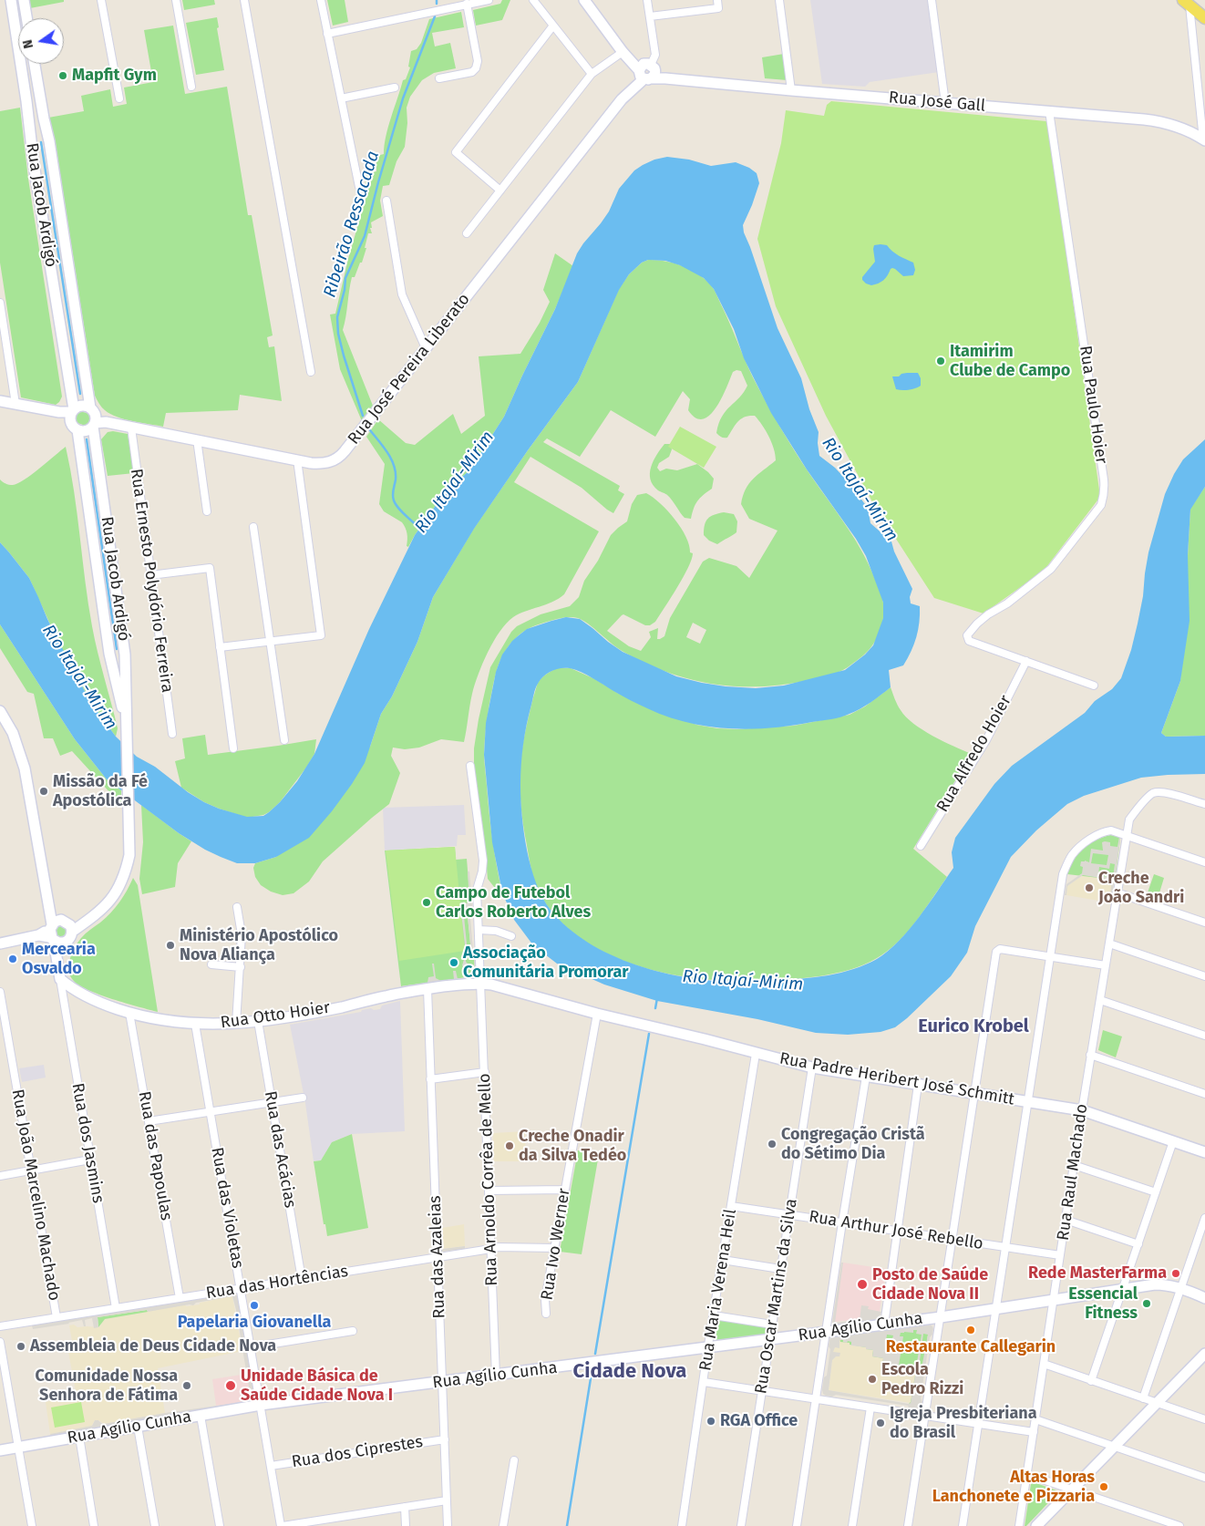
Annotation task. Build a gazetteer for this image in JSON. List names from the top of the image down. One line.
{"streets":{"main road":["Rua José Gall","Rua Jacob Ardigó","Rua José Pereira Liberato","Rua Otto Hoier","Rua Padre Heribert José Schmitt","Rua Agílio Cunha"],"street":["Rua Paulo Hoier","Rua Ernesto Polydório Ferreira","Rua Alfredo Hoier","Rua dos Jasmins","Rua das Acácias","Rua das Papoulas","Rua Raul Machado","Rua Arnoldo Corrêa de Mello","Rua João Marcelino Machado","Rua das Violetas","Rua Arthur José Rebello","Rua Ivo Werner","Rua das Azaleias","Rua das Hortências","Rua Maria Verena Heil","Rua Oscar Martins da Silva","Rua dos Ciprestes"]},"crossings":[["Rua José Gall","Rua José Pereira Liberato"],["Rua José Gall","Rua Paulo Hoier"],["Rua Jacob Ardigó","Rua José Pereira Liberato"],["Rua José Pereira Liberato","Rua Ernesto Polydório Ferreira"],["Rua Paulo Hoier","Rua Alfredo Hoier"],["Rua Otto Hoier","Rua Padre Heribert José Schmitt"],["Rua Otto Hoier","Rua dos Jasmins"],["Rua Otto Hoier","Rua das Acácias"],["Rua Otto Hoier","Rua das Papoulas"],["Rua Otto Hoier","Rua Arnoldo Corrêa de Mello"],["Rua Otto Hoier","Rua das Violetas"],["Rua Otto Hoier","Rua das Azaleias"],["Rua Padre Heribert José Schmitt","Rua Raul Machado"],["Rua Padre Heribert José Schmitt","Rua Arnoldo Corrêa de Mello"],["Rua Padre Heribert José Schmitt","Rua Ivo Werner"],["Rua Padre Heribert José Schmitt","Rua Maria Verena Heil"],["Rua Padre Heribert José Schmitt","Rua Oscar Martins da Silva"],["Rua dos Jasmins","Rua das Hortências"],["Rua das Acácias","Rua das Hortências"],["Rua das Papoulas","Rua das Hortências"],["Rua Raul Machado","Rua Arthur José Rebello"],["Rua Raul Machado","Rua Agílio Cunha"],["Rua Arnoldo Corrêa de Mello","Rua das Hortências"],["Rua Arnoldo Corrêa de Mello","Rua Agílio Cunha"],["Rua João Marcelino Machado","Rua das Hortências"],["Rua das Violetas","Rua das Hortências"],["Rua das Violetas","Rua Agílio Cunha"],["Rua das Violetas","Rua dos Ciprestes"],["Rua Arthur José Rebello","Rua Maria Verena Heil"],["Rua Arthur José Rebello","Rua Oscar Martins da Silva"],["Rua Ivo Werner","Rua das Hortências"],["Rua das Azaleias","Rua das Hortências"],["Rua das Azaleias","Rua Agílio Cunha"],["Rua das Azaleias","Rua dos Ciprestes"],["Rua Maria Verena Heil","Rua Agílio Cunha"],["Rua Oscar Martins da Silva","Rua Agílio Cunha"]],"districts":["Eurico Krobel","Cidade Nova"],"water":["Ribeirão Ressacada","Rio Itajaí-Mirim"],"places":["Mapfit Gym","Itamirim Clube de Campo","Missão da Fé Apostólica","Creche João Sandri","Campo de Futebol Carlos Roberto Alves","Ministério Apostólico Nova Aliança","Mercearia Osvaldo","Associação Comunitária Promorar","Congregação Cristã do Sétimo Dia","Creche Onadir da Silva Tedéo","Rede MasterFarma","Posto de Saúde Cidade Nova II","Essencial Fitness","Papelaria Giovanella","Restaurante Callegarin","Assembleia de Deus Cidade Nova","Escola Pedro Rizzi","Comunidade Nossa Senhora de Fátima","Unidade Básica de Saúde Cidade Nova I","RGA Office","Igreja Presbiteriana do Brasil","Altas Horas Lanchonete e Pizzaria"],"north":"left"}
